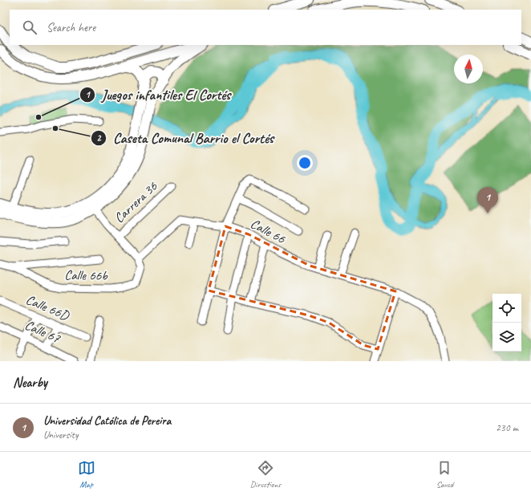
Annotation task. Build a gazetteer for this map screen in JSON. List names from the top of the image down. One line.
{"streets":{"street":["Carrera 36","Calle 66","Calle 66b","Calle 66D","Calle 67"]},"crossings":[["Calle 66","Calle 66b"]],"places":["Juegos infantiles El Cortés","Caseta Comunal Barrio el Cortés"],"north":"top","page":{"search":"Search here","pins":"1","heading":"Nearby","list":[{"mark":"1","name":"Universidad Católica de Pereira","note":"University","value":"230 m"}],"nav":["Map","Directions","Saved"]}}
